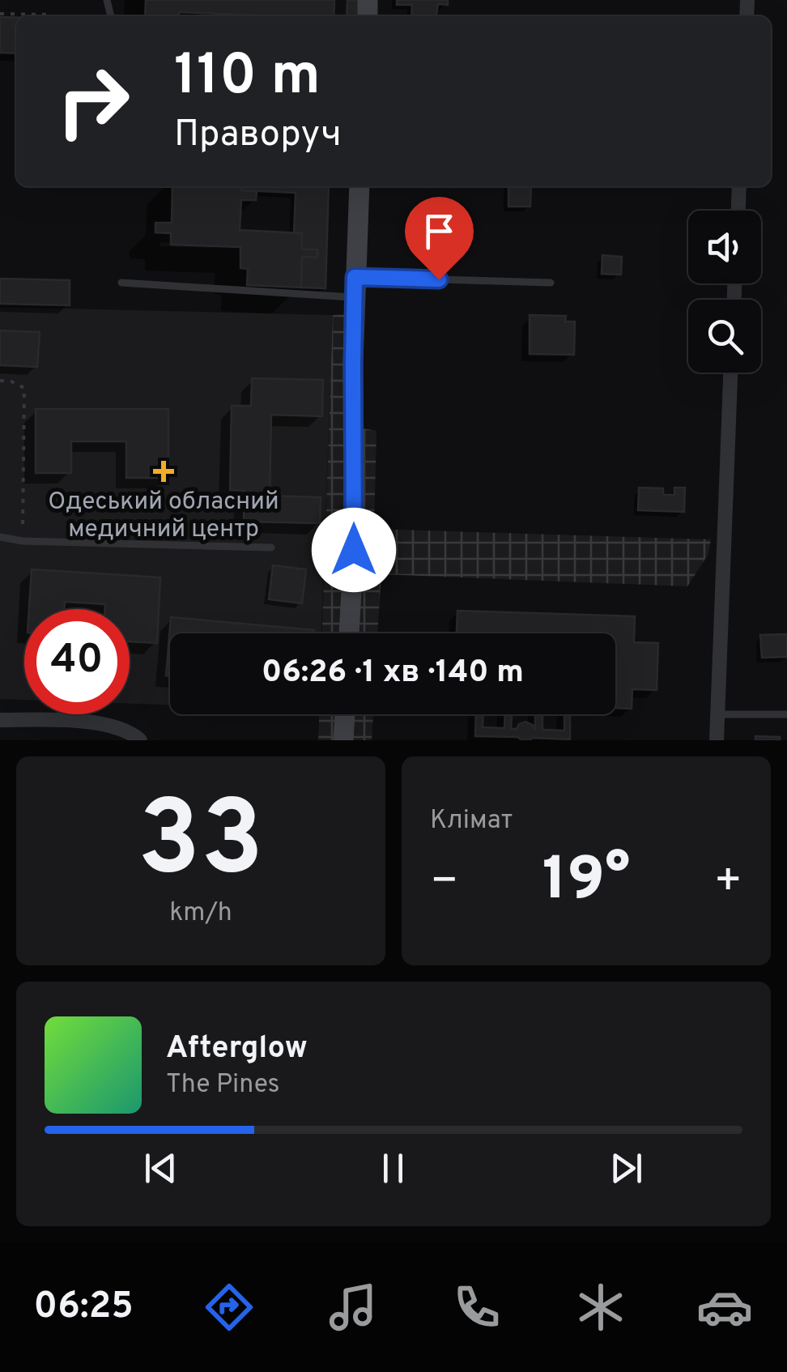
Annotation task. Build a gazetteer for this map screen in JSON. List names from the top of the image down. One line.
{"places":{"health":["Одеський обласний медичний центр"]},"page":{"turn":["110 m","Праворуч"],"limit":"40","trip":"06:26 · 1 хв · 140 m","tile":[["33","km/h"],"Клімат"],"heat":["−","19°","+"],"song":["Afterglow","The Pines"],"tabs":"06:25"}}
